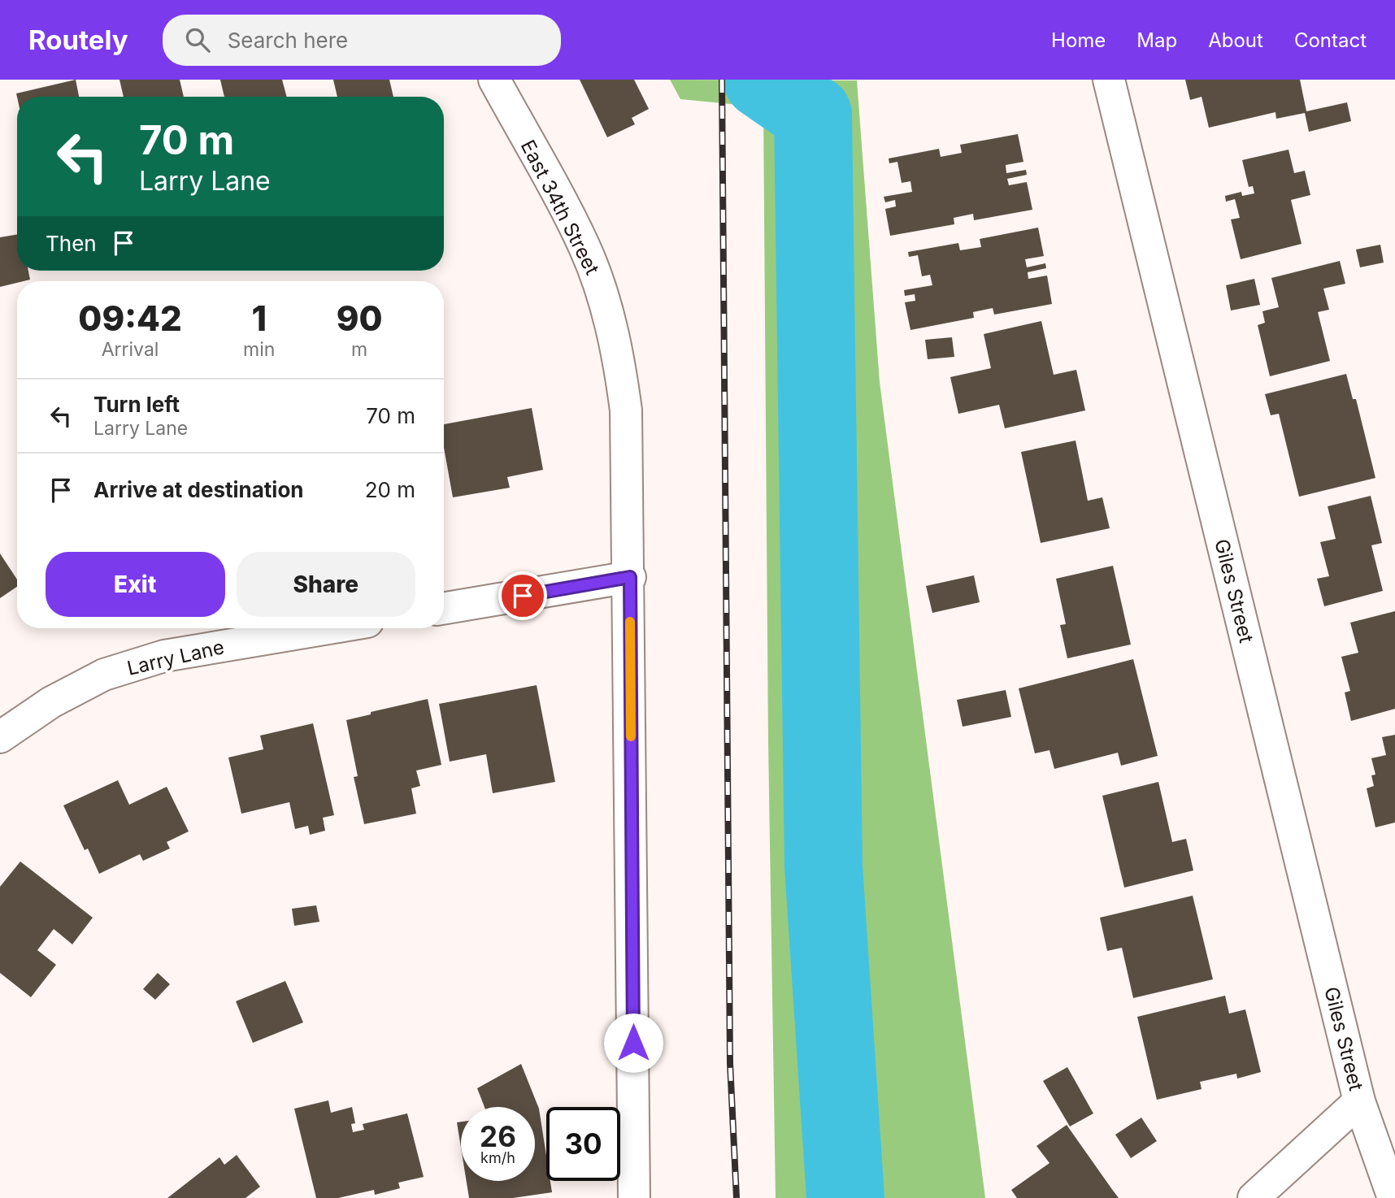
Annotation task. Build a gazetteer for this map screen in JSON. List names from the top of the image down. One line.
{"streets":{"street":["East 34th Street","Giles Street","Larry Lane"]},"page":{"header":"Routely","search":"Search here","nav":["Home","Map","About","Contact"],"turn":["70 m","Larry Lane"],"then":"Then","eta":["09:42","Arrival","1","min","90","m"],"list":[{"name":"Turn left","note":"Larry Lane","value":"70 m"},{"name":"Arrive at destination","value":"20 m"}],"buttons":["Exit","Share"],"speed":"26 km/h","limit":"30"}}
